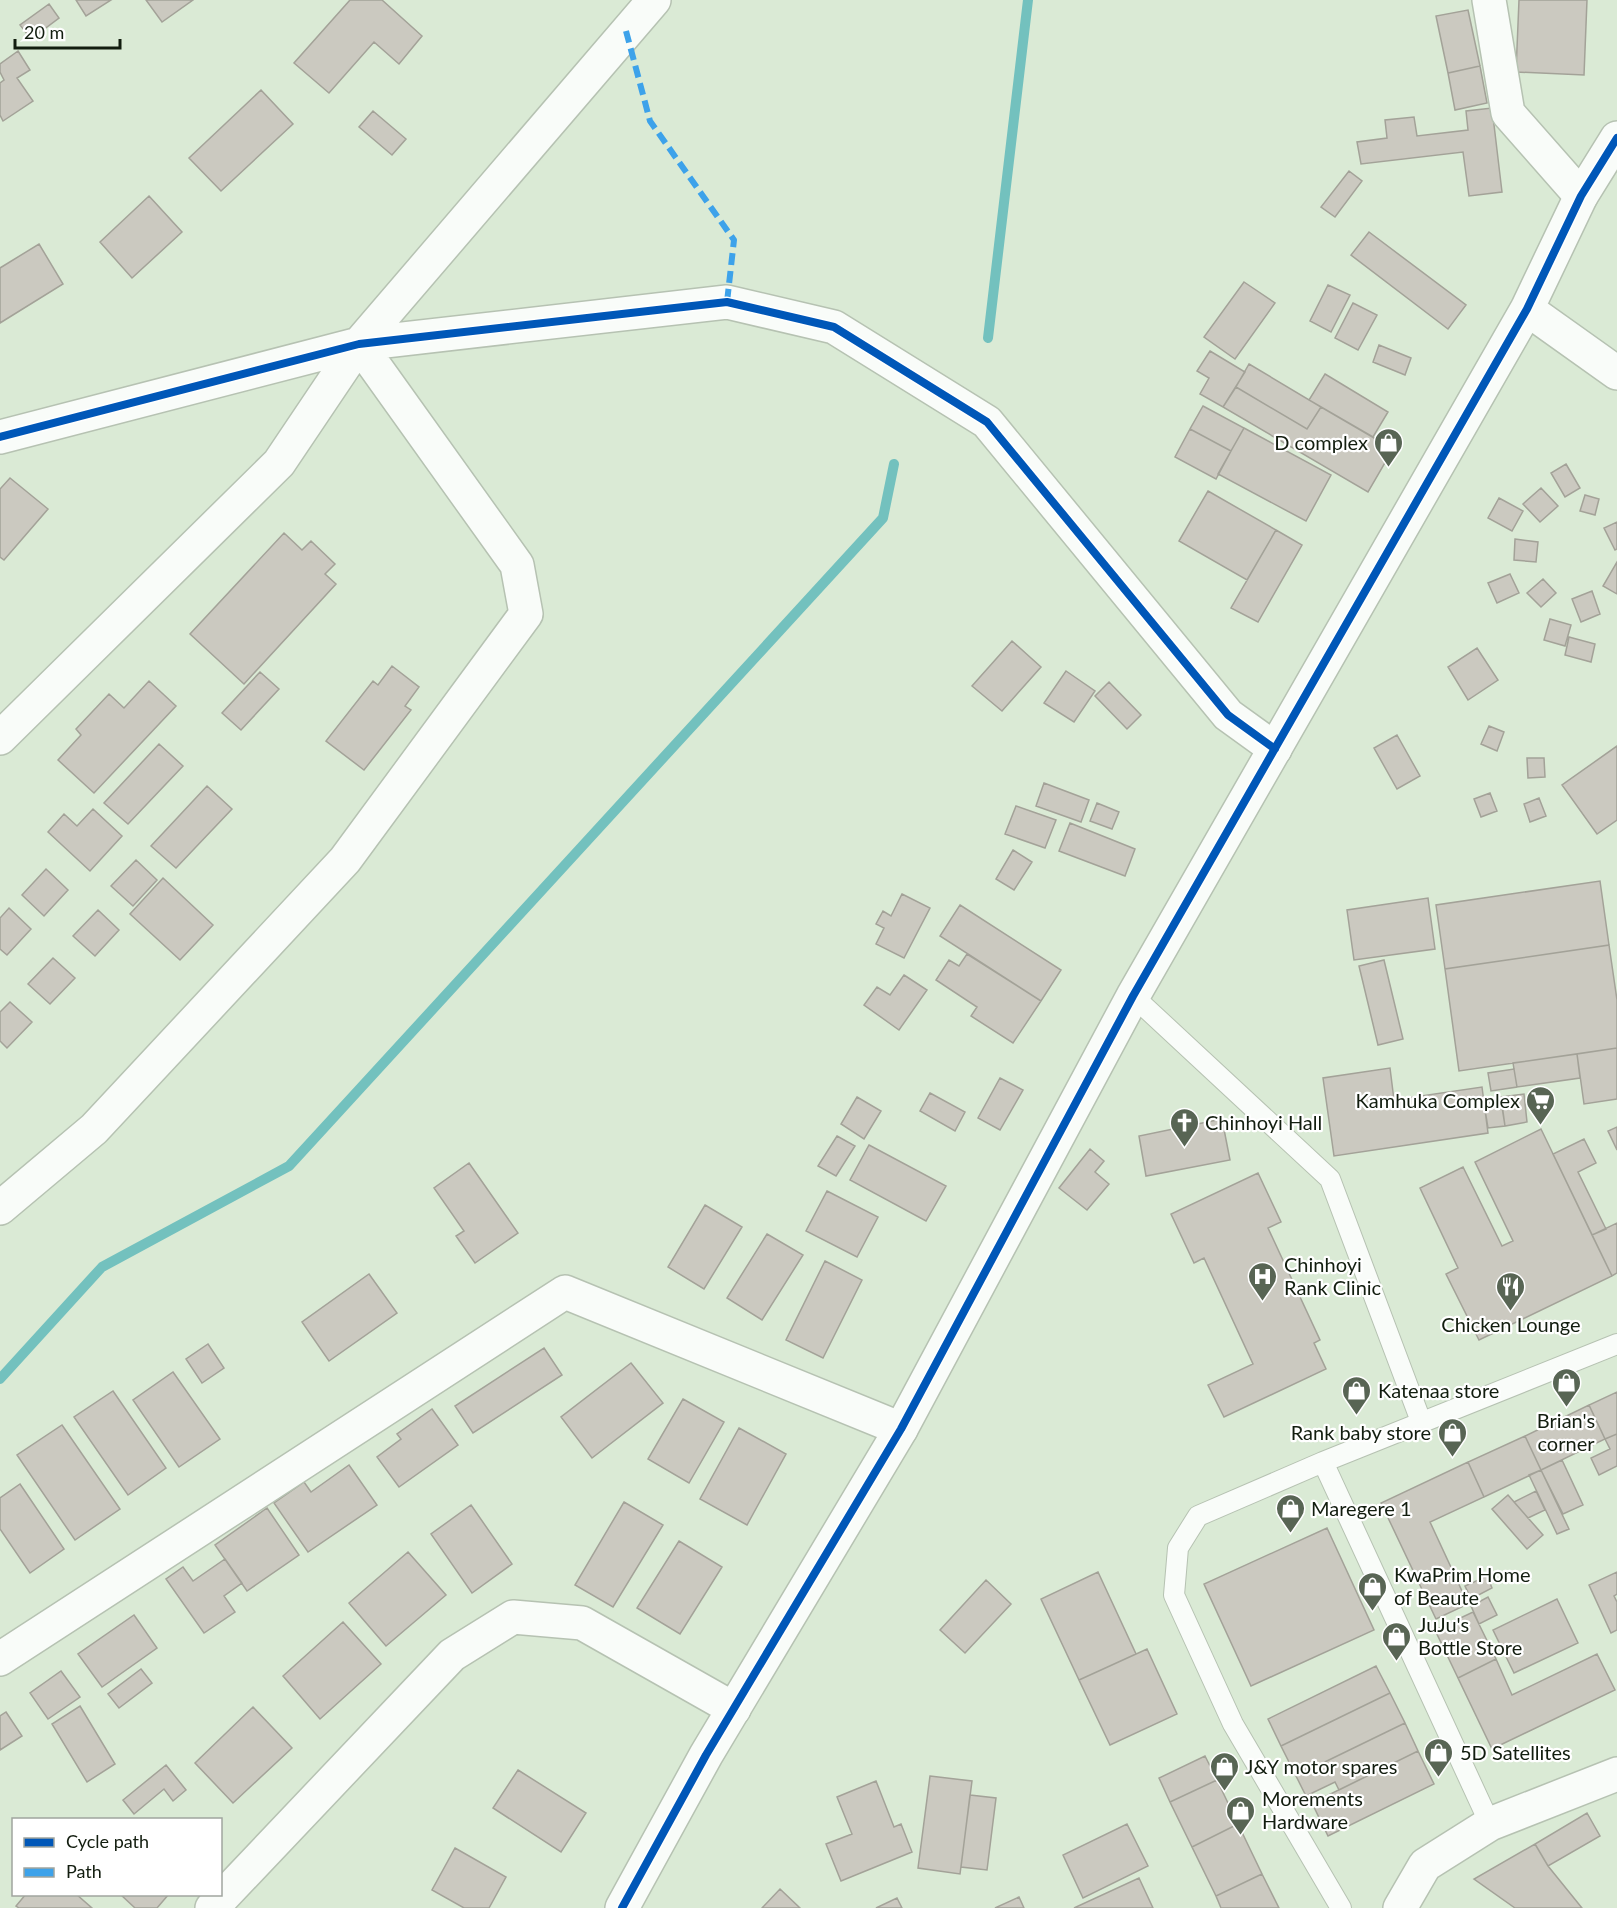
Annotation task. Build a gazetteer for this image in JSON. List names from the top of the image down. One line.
{"places":{"shop":["D complex","Brian's corner","Katenaa store","Rank baby store","Maregere 1","KwaPrim Home of Beaute","JuJu's Bottle Store","5D Satellites","J&Y motor spares","Morements Hardware"],"supermarket":["Kamhuka Complex"],"church":["Chinhoyi Hall"],"hospital":["Chinhoyi Rank Clinic"],"restaurant":["Chicken Lounge"]},"legend":["Cycle path","Path"],"scale_bar":"20 m"}
